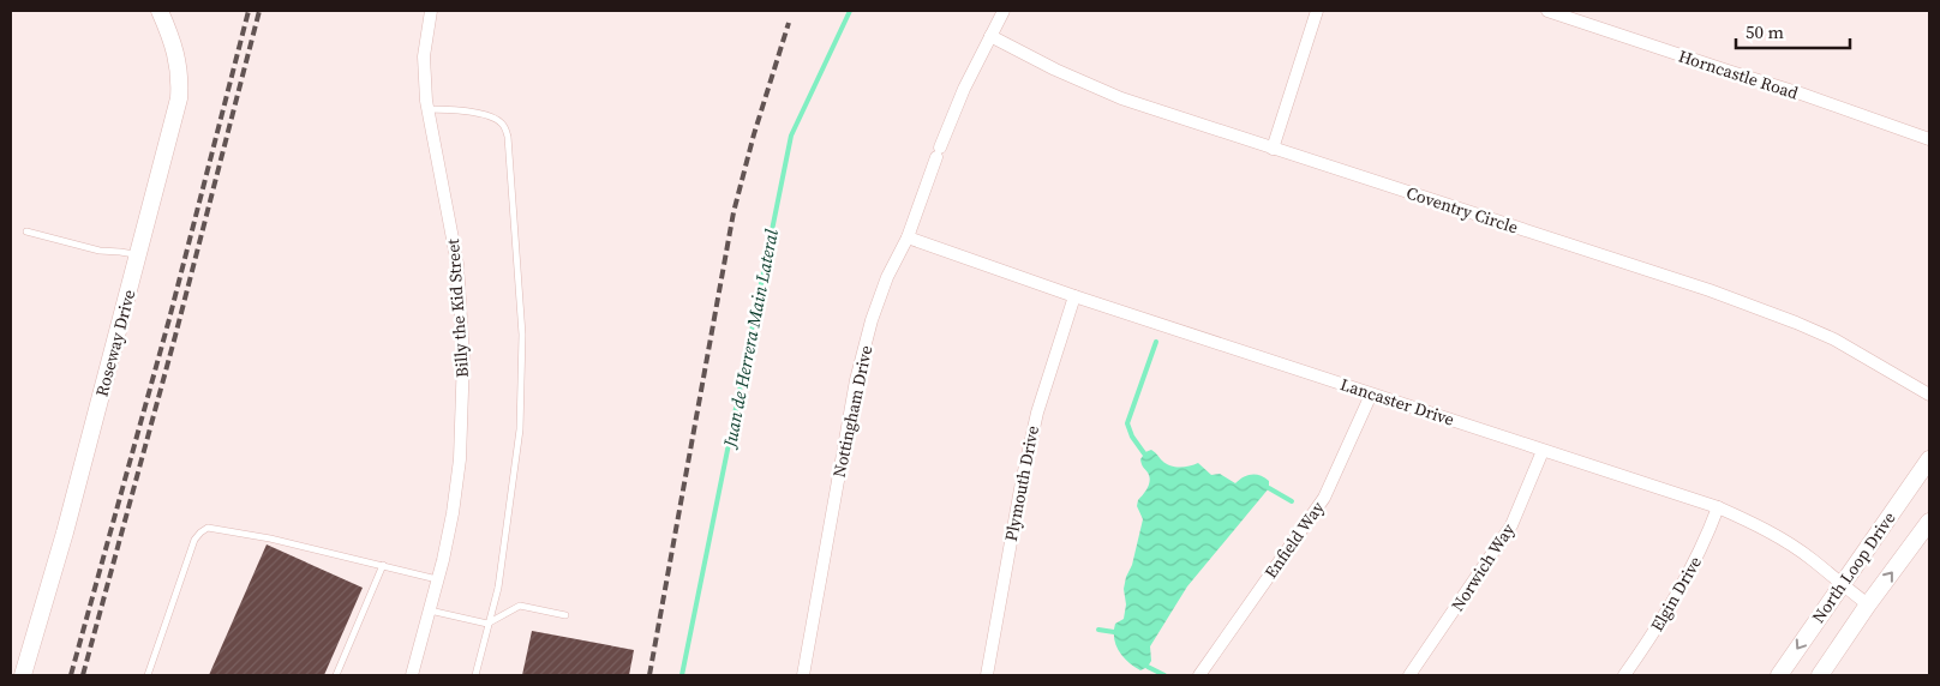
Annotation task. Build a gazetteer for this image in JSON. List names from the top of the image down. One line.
{"streets":{"street":["Horncastle Road","Coventry Circle","Billy the Kid Street","Roseway Drive","Lancaster Drive","Nottingham Drive","Plymouth Drive","Enfield Way","Norwich Way","North Loop Drive","Elgin Drive"]},"crossings":[["Coventry Circle","Nottingham Drive"],["Lancaster Drive","Nottingham Drive"],["Lancaster Drive","Plymouth Drive"],["Lancaster Drive","Enfield Way"],["Lancaster Drive","Norwich Way"],["Lancaster Drive","North Loop Drive"],["Lancaster Drive","Elgin Drive"]],"water":["Juan de Herrera Main Lateral"],"scale_bar":"50 m"}
